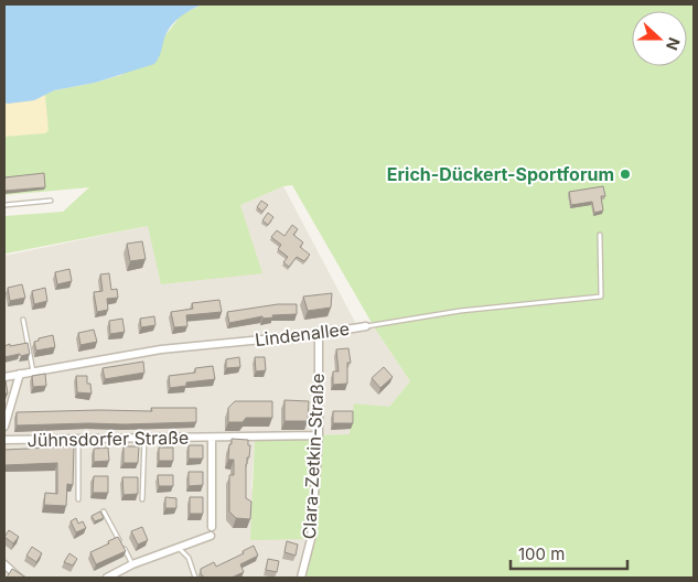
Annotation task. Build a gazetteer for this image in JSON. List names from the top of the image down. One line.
{"streets":{"street":["Lindenallee","Jühnsdorfer Straße","Clara-Zetkin-Straße"]},"crossings":[["Lindenallee","Clara-Zetkin-Straße"],["Jühnsdorfer Straße","Clara-Zetkin-Straße"]],"places":["Erich-Dückert-Sportforum"],"scale_bar":"100 m","north":"right"}
